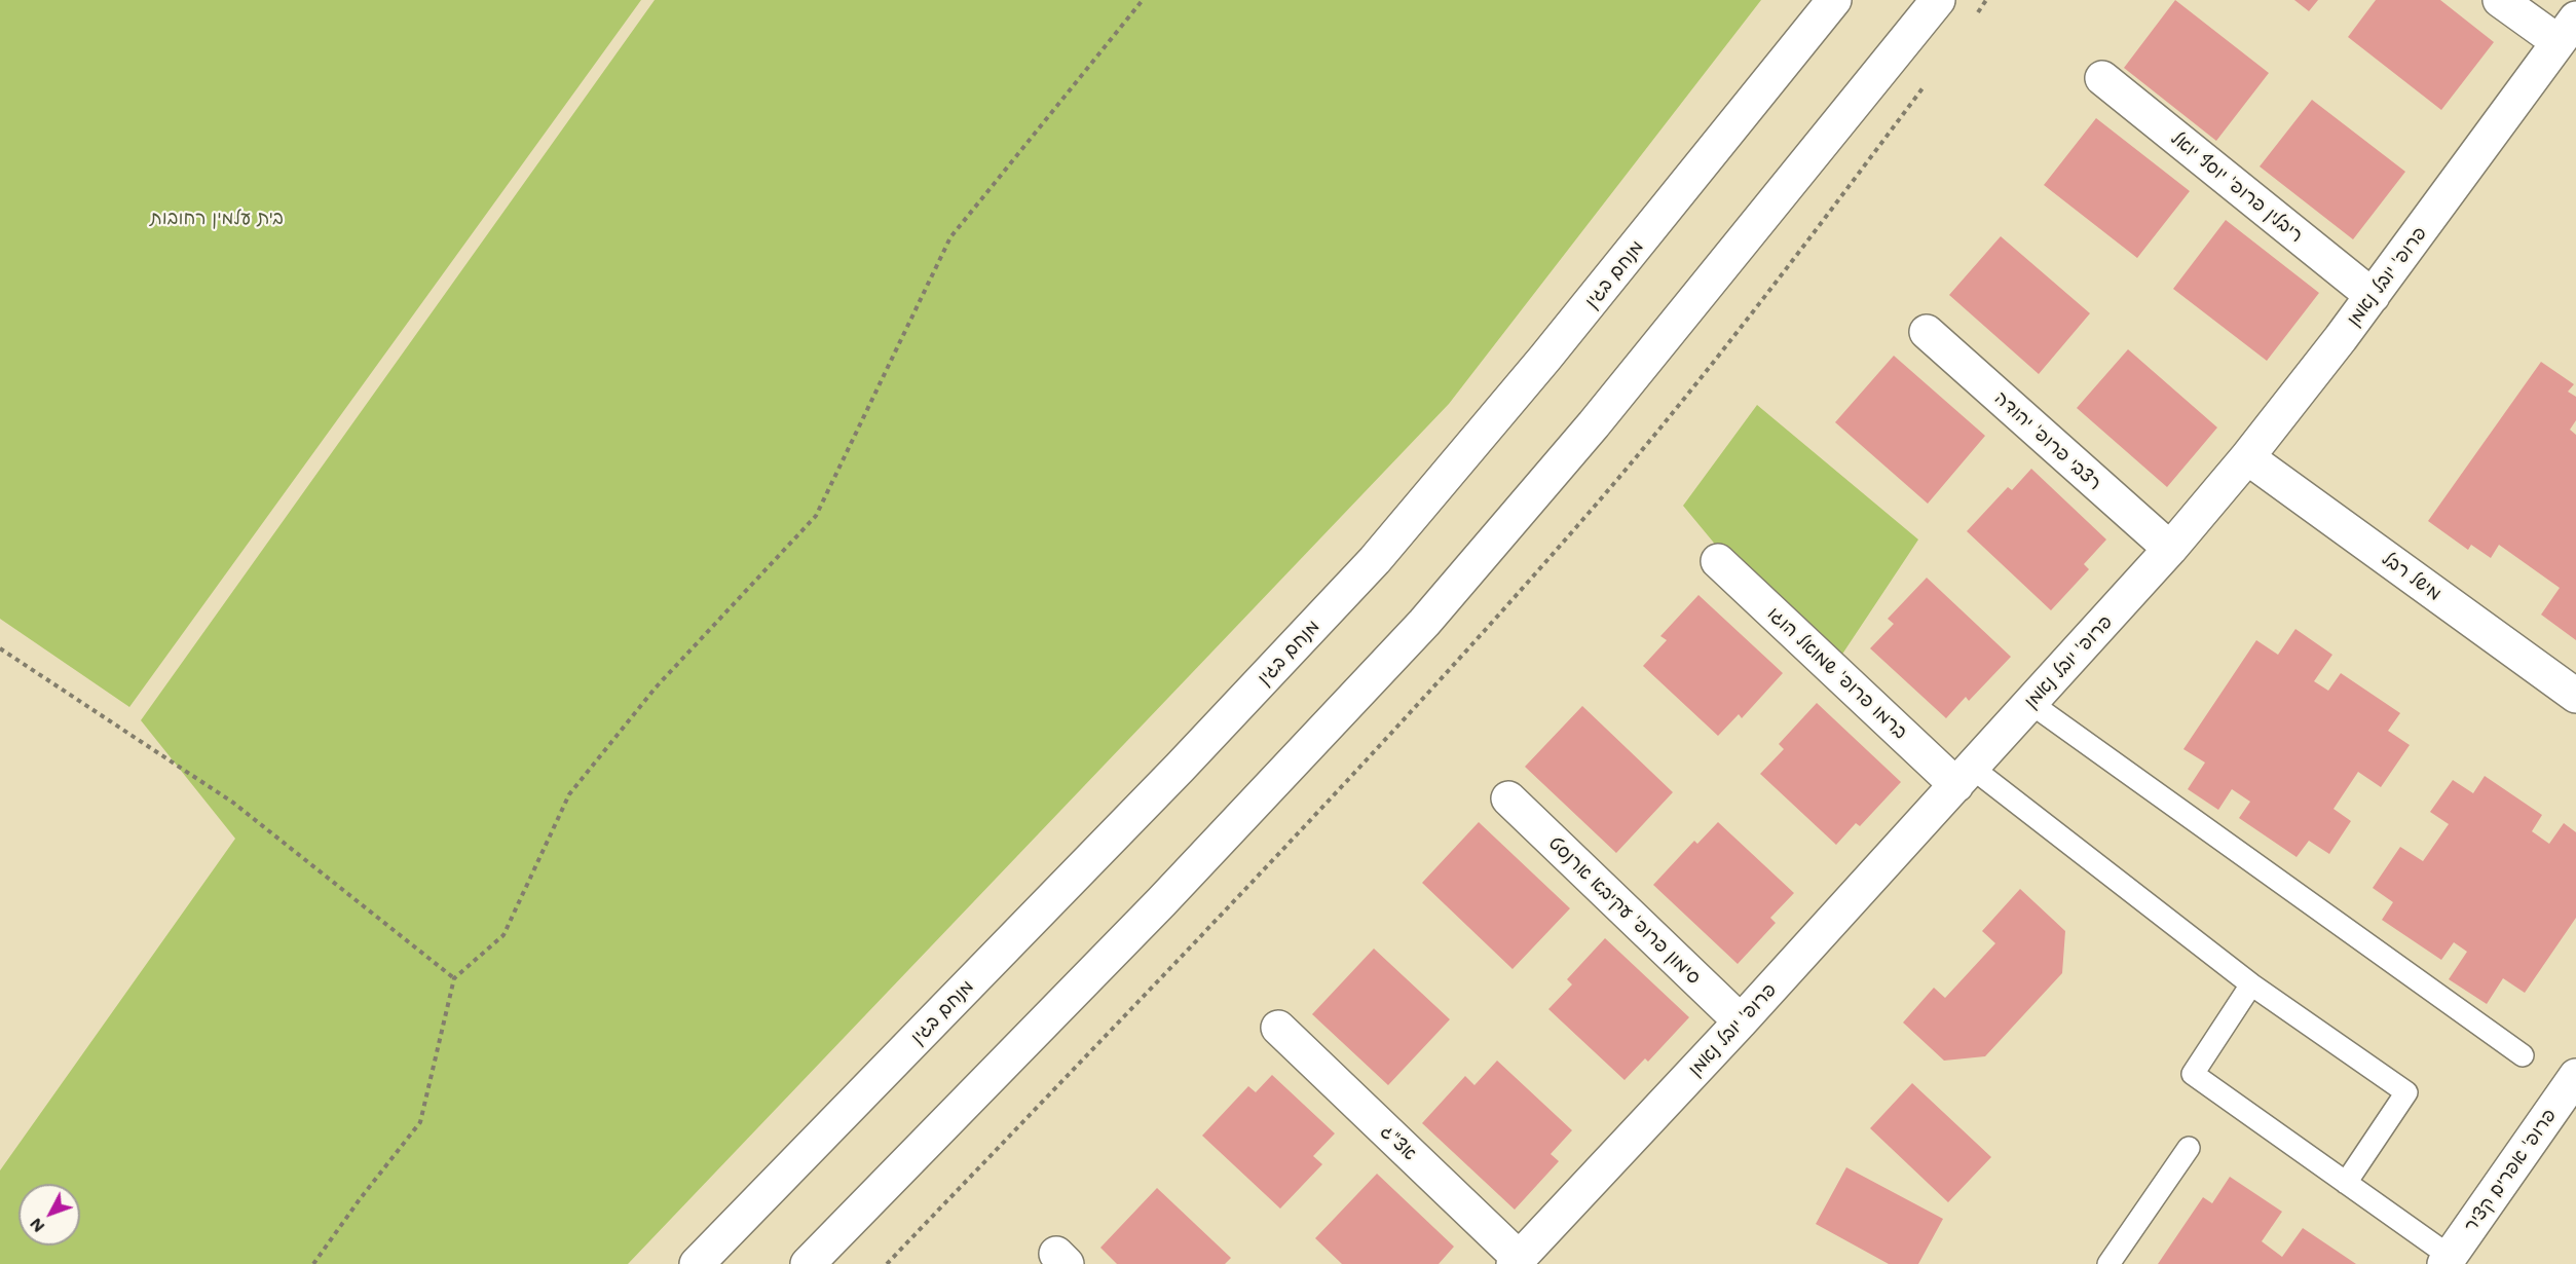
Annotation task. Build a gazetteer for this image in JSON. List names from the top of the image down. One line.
{"streets":{"street":["ריבלין פרופ' יוסף יואל","מנחם בגין","פרופ' יובל נאמן","רצבי פרופ' יהודה","מישל רבל","ברמו פרופ' שמואל הוגו","סימון פרופ' עקיבא ארנסט","אצ\"ג","פרופ' אפרים קציר"]},"crossings":[["ריבלין פרופ' יוסף יואל","פרופ' יובל נאמן"],["פרופ' יובל נאמן","רצבי פרופ' יהודה"],["פרופ' יובל נאמן","מישל רבל"],["פרופ' יובל נאמן","ברמו פרופ' שמואל הוגו"],["פרופ' יובל נאמן","סימון פרופ' עקיבא ארנסט"],["פרופ' יובל נאמן","אצ\"ג"]],"parks":["בית עלמין רחובות"],"north":"bottom left"}
